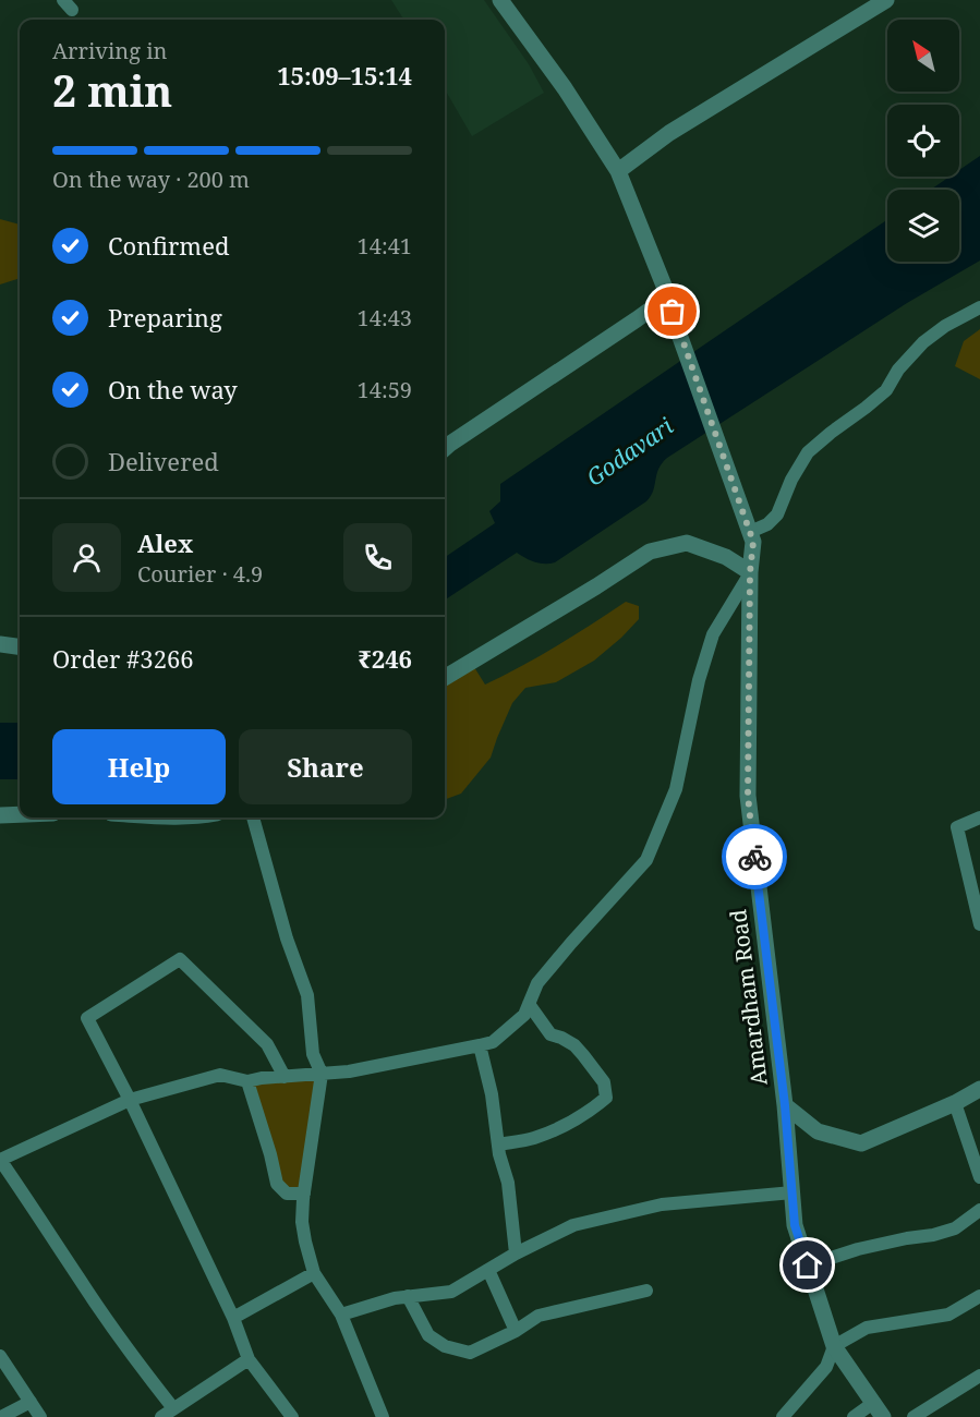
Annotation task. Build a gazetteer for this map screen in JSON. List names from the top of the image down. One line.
{"streets":{"street":["Amardham Road"]},"water":["Godavari"],"north":"top left","page":{"heading":["2 min","Arriving in","15:09–15:14"],"panel":["Alex","Courier · 4.9","Order #3266","₹246"],"bar":"On the way · 200 m","list":[["Confirmed","14:41"],["Preparing","14:43"],["On the way","14:59"],"Delivered"],"buttons":["Help","Share"]}}
